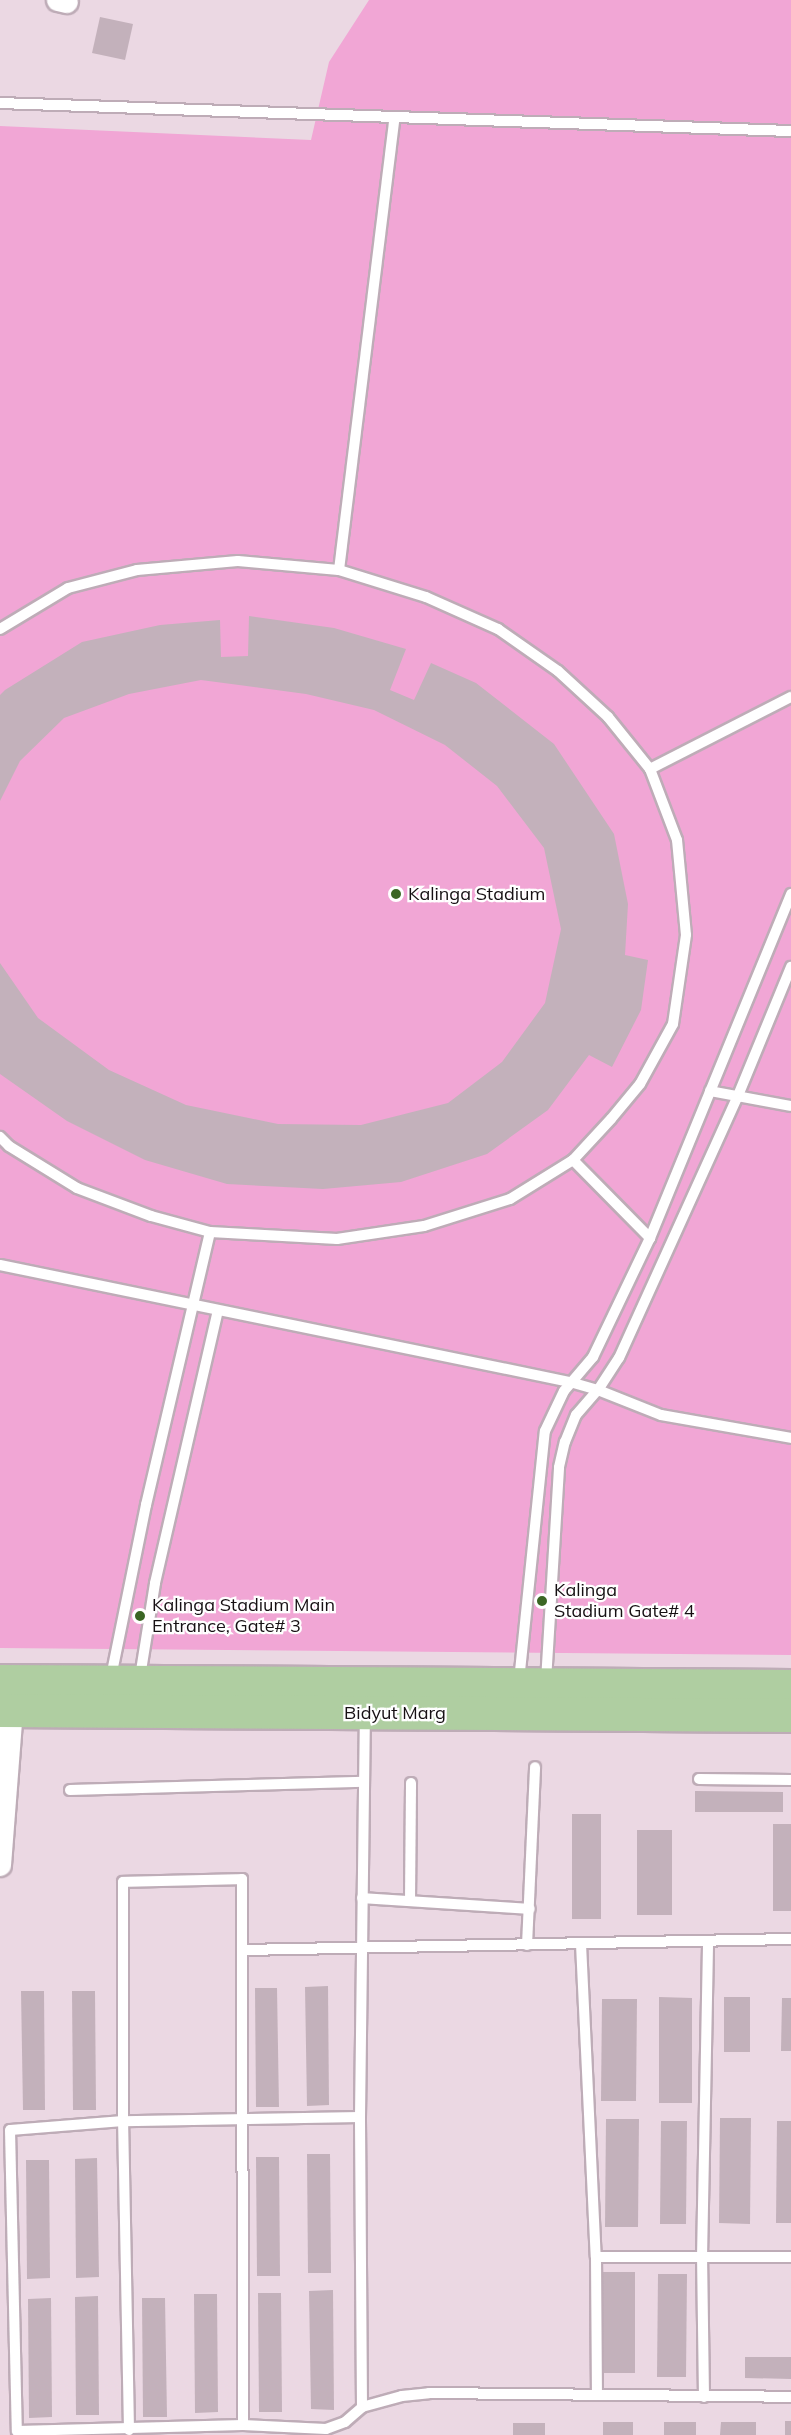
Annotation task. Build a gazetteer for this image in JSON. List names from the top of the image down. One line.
{"streets":{"main road":["Bidyut Marg"]},"places":["Kalinga Stadium","Kalinga Stadium Gate# 4","Kalinga Stadium Main Entrance, Gate# 3"]}
